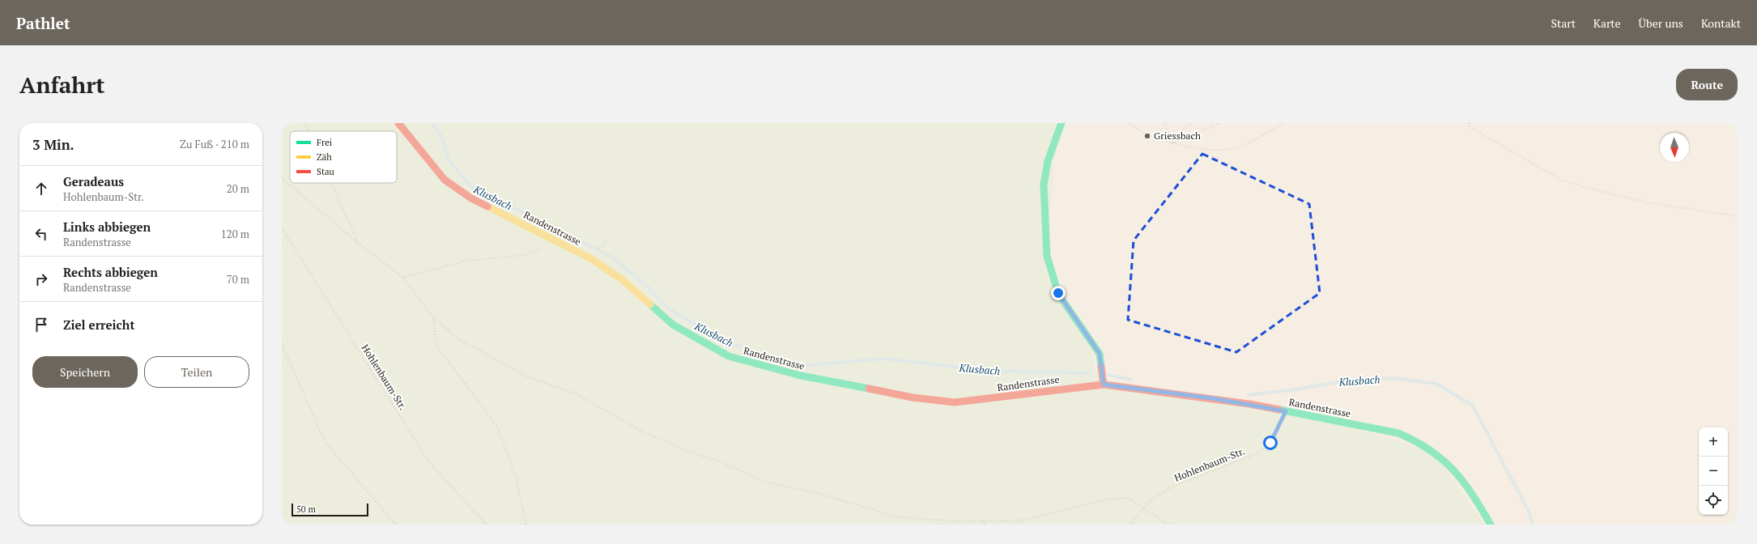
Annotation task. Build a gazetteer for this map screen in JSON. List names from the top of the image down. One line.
{"streets":{"street":["Randenstrasse"],"path":["Hohlenbaum-Str."]},"crossings":[["Randenstrasse","Hohlenbaum-Str."]],"water":["Klusbach"],"places":["Griessbach"],"legend":["Frei","Zäh","Stau"],"scale_bar":"50 m","north":"bottom","page":{"header":"Pathlet","nav":["Start","Karte","Über uns","Kontakt"],"buttons":["Route",["Speichern","Teilen"]],"title":"Anfahrt","heading":["3 Min.","Zu Fuß · 210 m"],"list":[["Geradeaus","Hohlenbaum-Str.","20 m"],["Links abbiegen","Randenstrasse","120 m"],["Rechts abbiegen","Randenstrasse","70 m"],"Ziel erreicht"],"map_buttons":["+","−"],"scale":"50 m"}}
